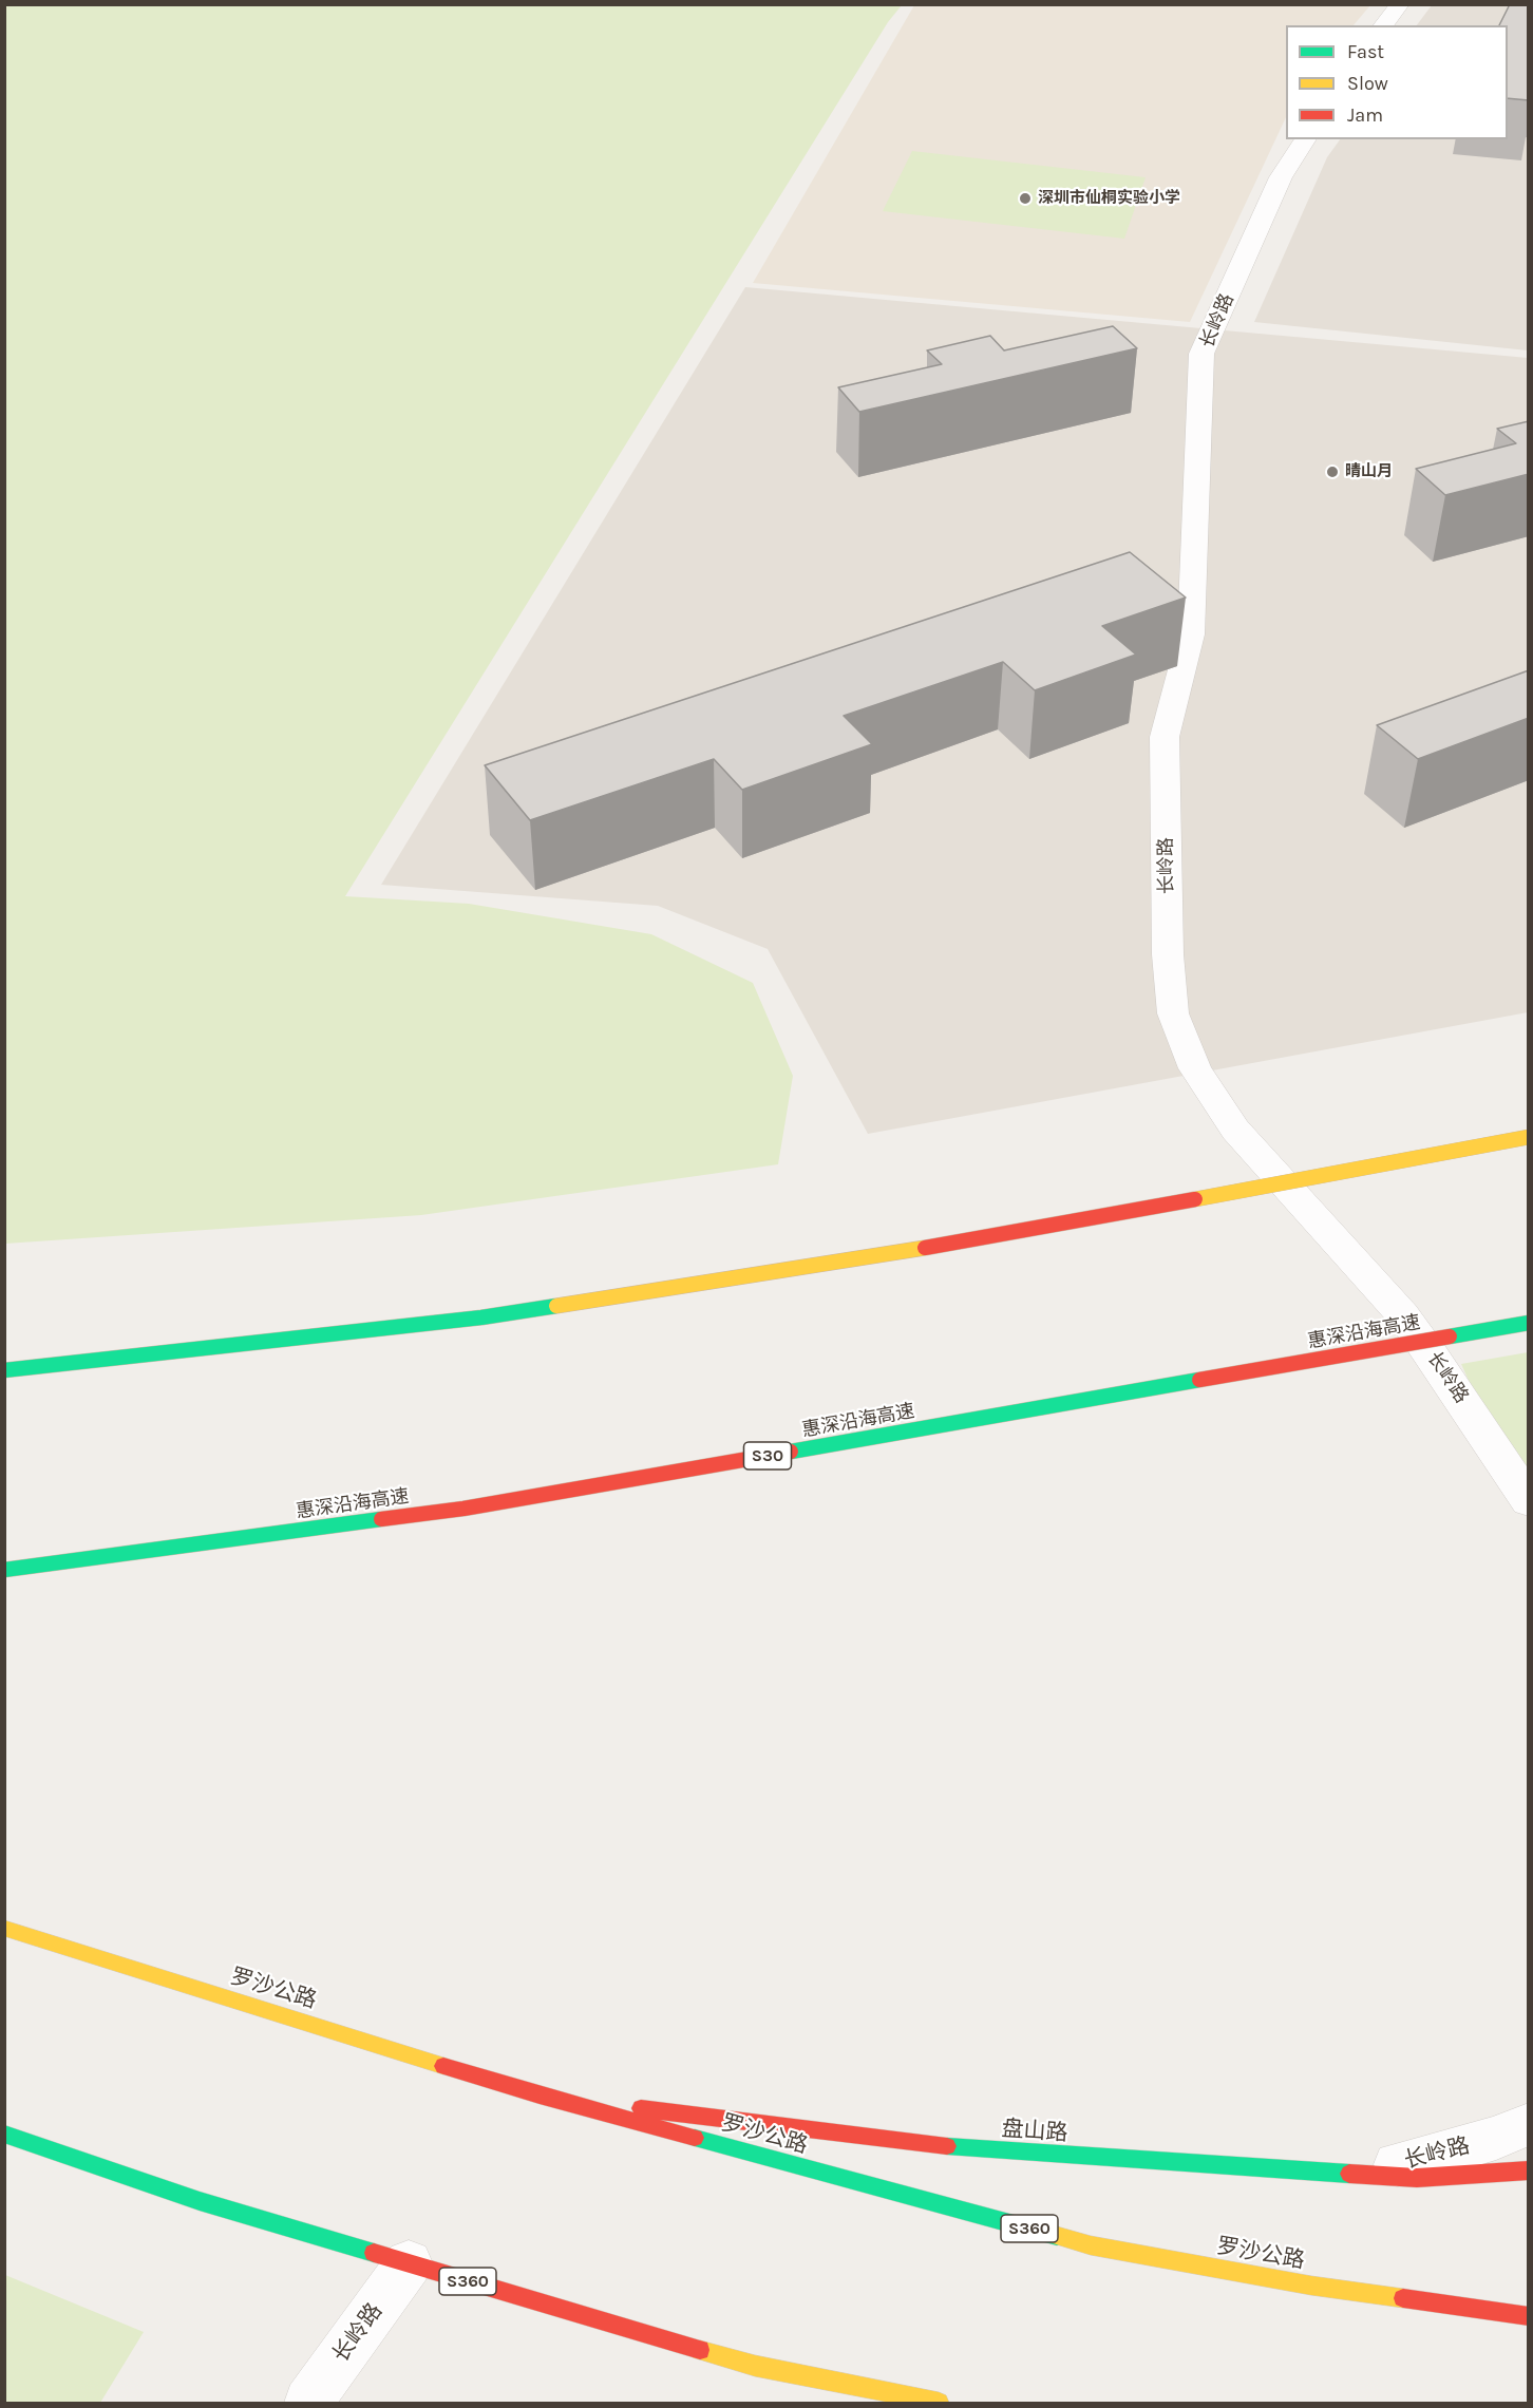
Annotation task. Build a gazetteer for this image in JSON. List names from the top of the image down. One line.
{"streets":{"main road":["惠深沿海高速","S30","罗沙公路","盘山路","S360"],"street":["长岭路"]},"crossings":[["长岭路","盘山路"],["长岭路","S360"],["罗沙公路","盘山路"]],"places":["深圳市仙桐实验小学","晴山月"],"legend":["Fast","Slow","Jam"]}
